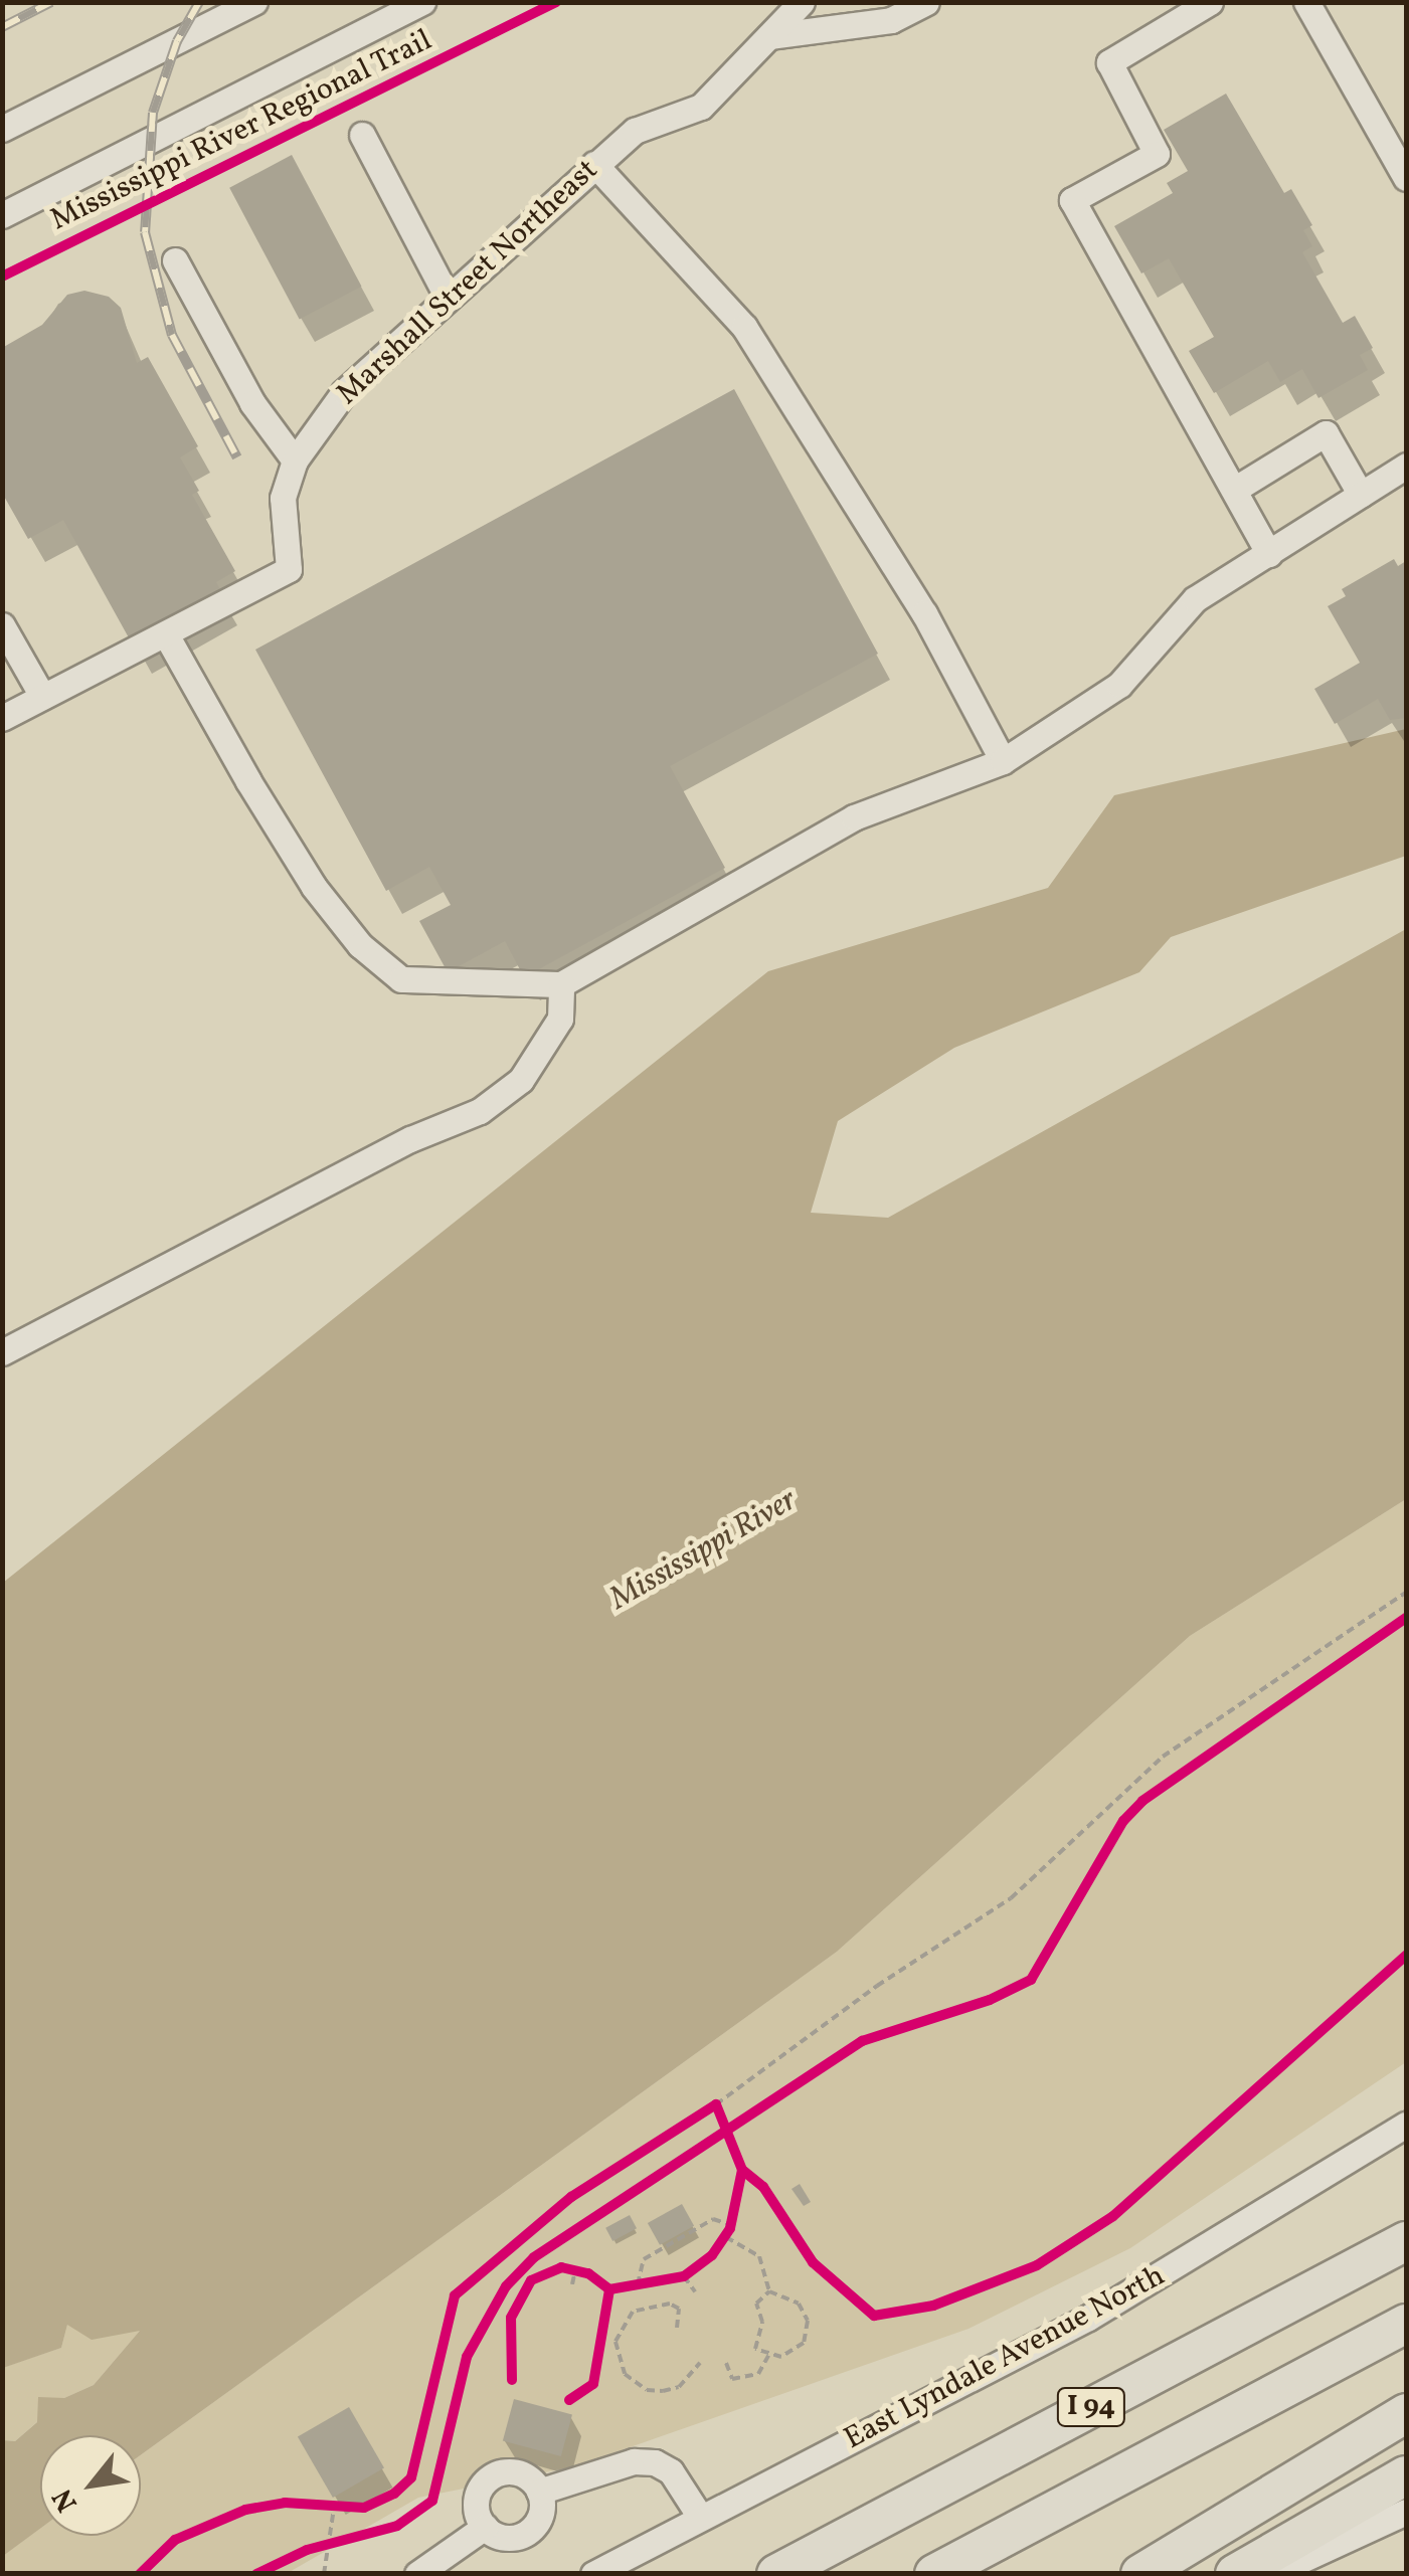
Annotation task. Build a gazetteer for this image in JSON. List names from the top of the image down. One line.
{"streets":{"highway":["I 94"],"street":["Marshall Street Northeast","East Lyndale Avenue North"],"cycle path":["Mississippi River Regional Trail"]},"water":["Mississippi River"],"north":"bottom left"}
